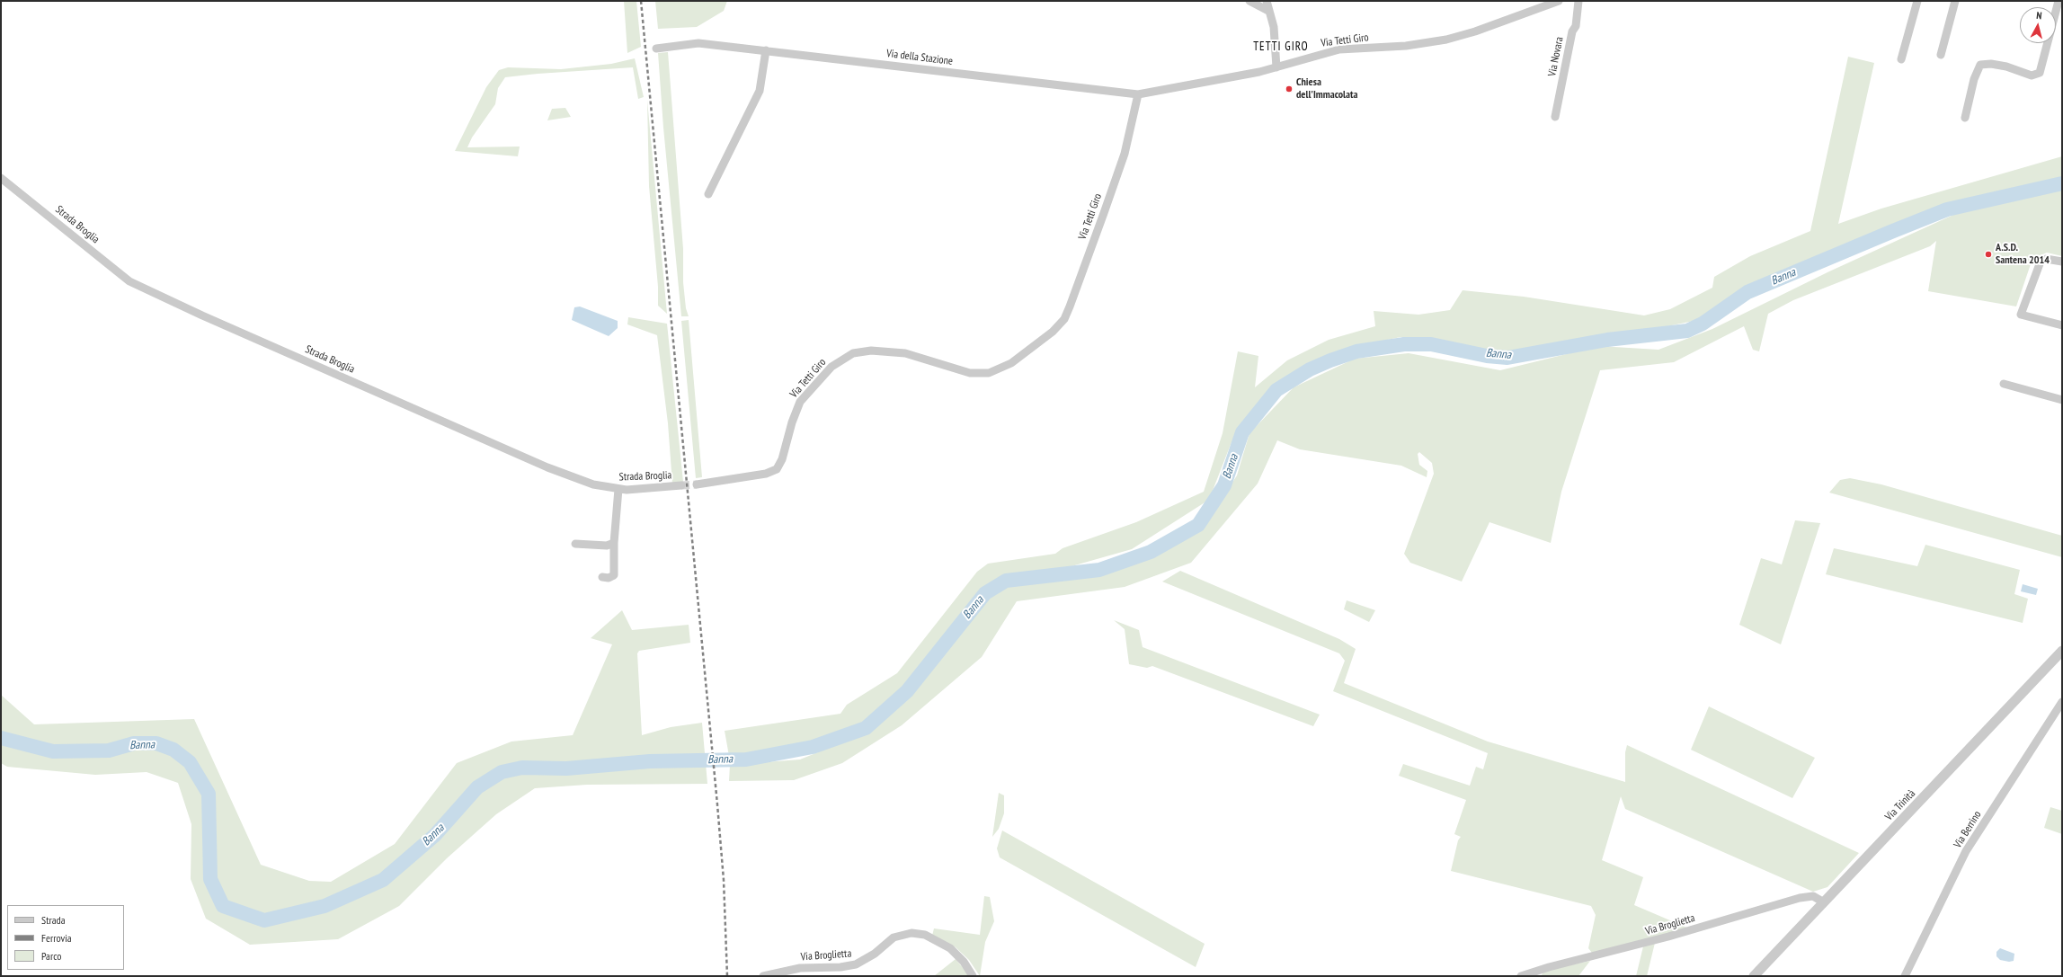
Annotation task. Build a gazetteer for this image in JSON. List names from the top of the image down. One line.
{"streets":{"street":["Via Tetti Giro","Via Novara","Via della Stazione","Strada Broglia","Via Trinità","Via Berrino","Via Broglietta"]},"crossings":[["Via Tetti Giro","Via della Stazione"],["Via Trinità","Via Broglietta"]],"districts":["TETTI GIRO"],"water":["Banna"],"places":["Chiesa dell'Immacolata","A.S.D. Santena 2014"],"legend":["Strada","Ferrovia","Parco"],"north":"top"}
